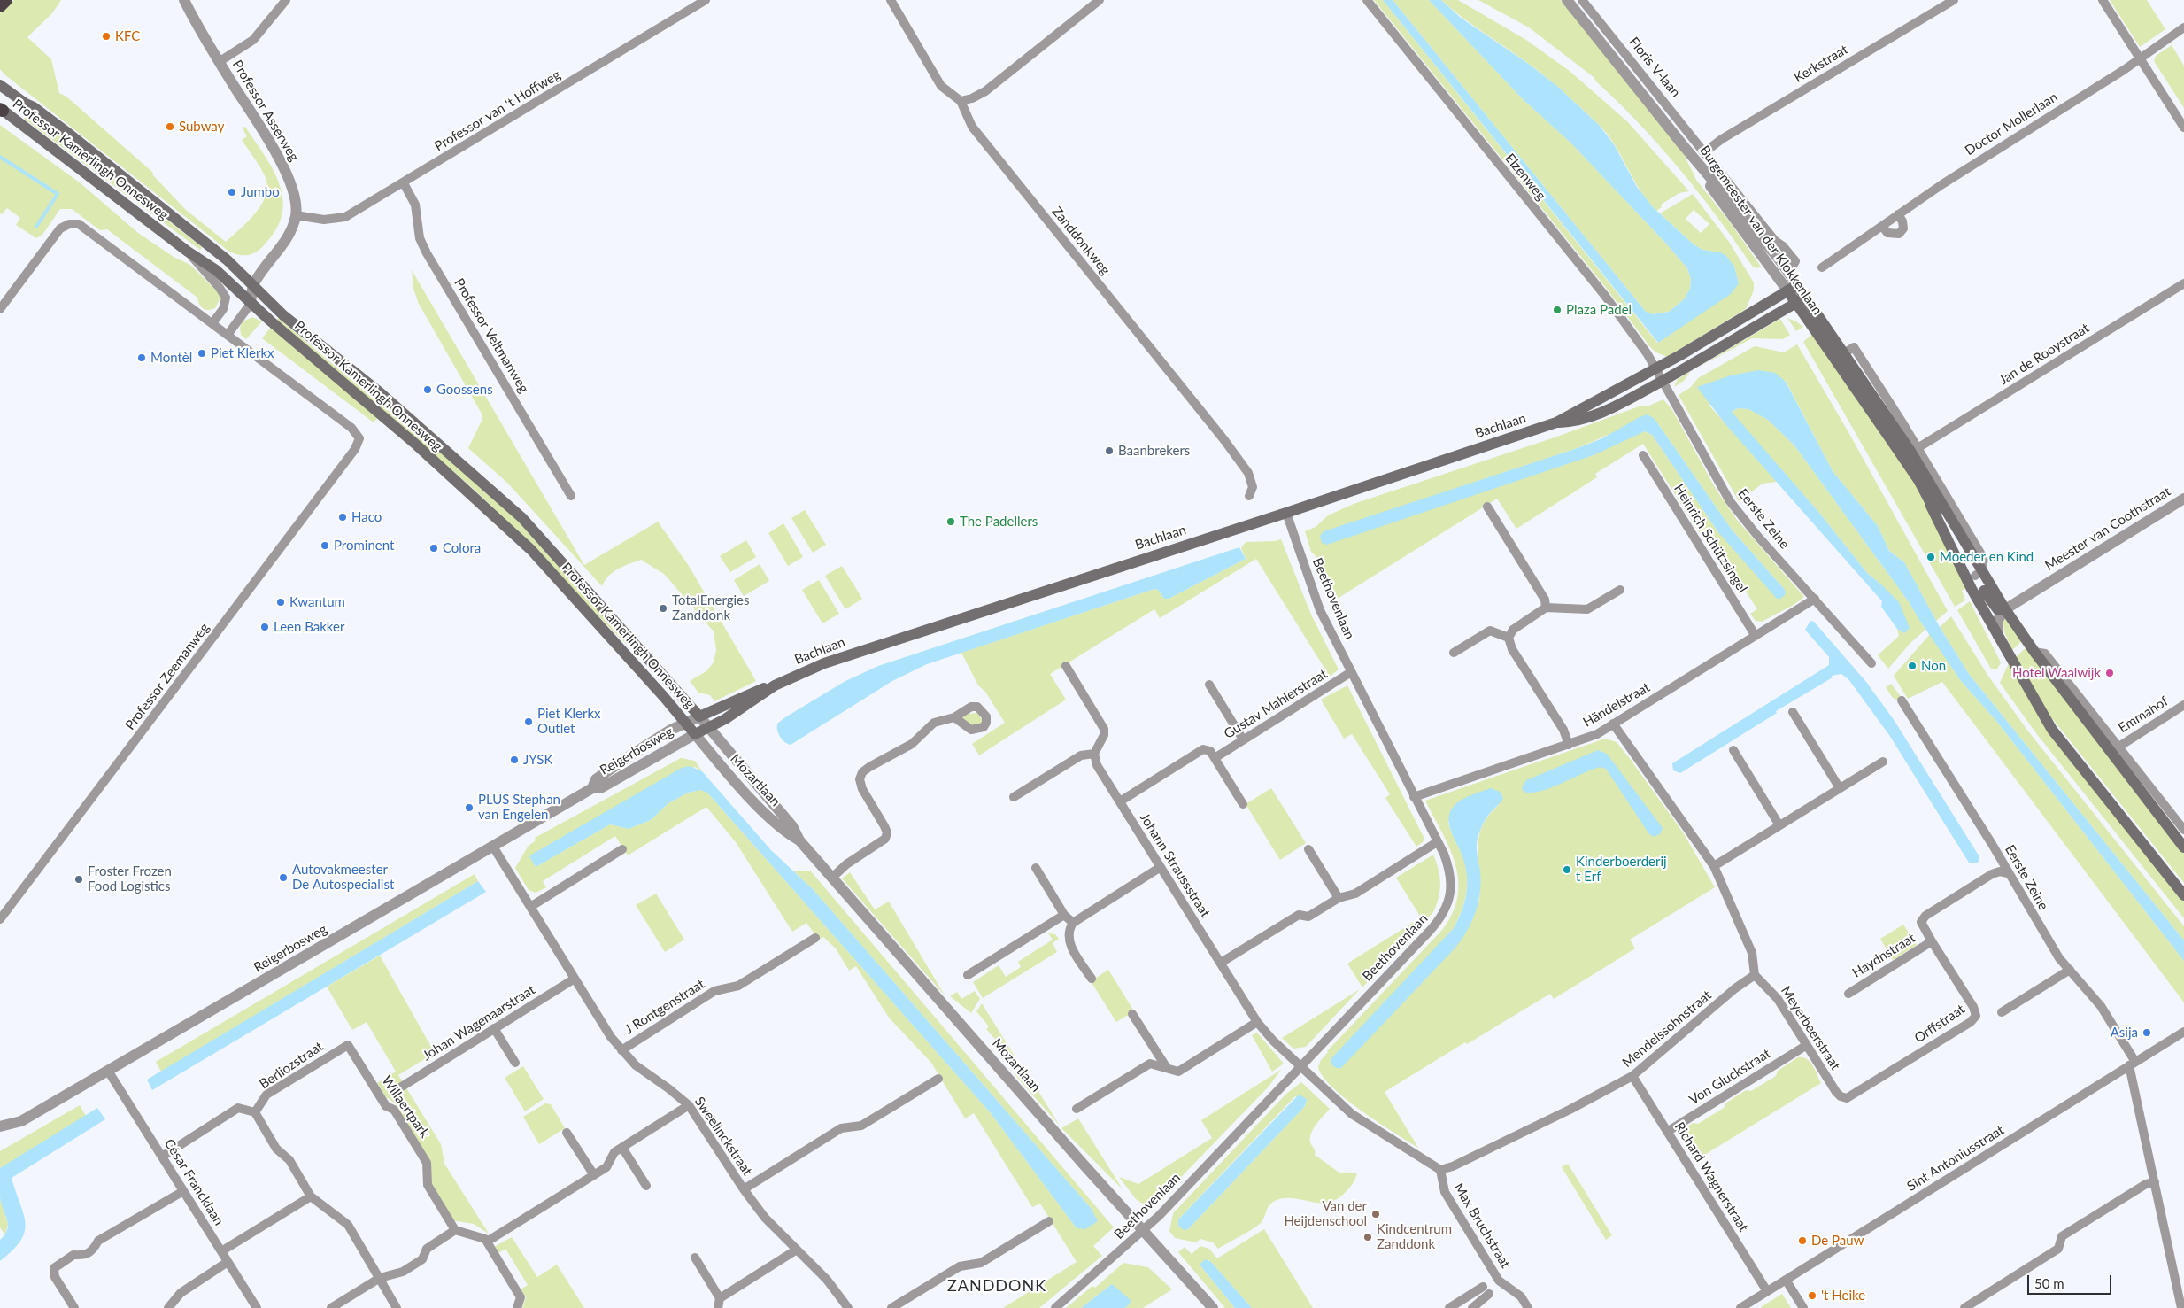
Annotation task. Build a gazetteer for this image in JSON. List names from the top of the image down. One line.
{"streets":{"main road":["Professor Kamerlingh Onnesweg","Burgemeester van der Klokkenlaan","Bachlaan"],"street":["Kerkstraat","Floris V-laan","Professor Asserweg","Professor van 't Hoffweg","Doctor Mollerlaan","Elzenweg","Zanddonkweg","Professor Veltmanweg","Jan de Rooystraat","Eerste Zeine","Meester van Coothstraat","Heinrich Schützsingel","Beethovenlaan","Professor Zeemanweg","Gustav Mahlerstraat","Händelstraat","Emmahof","Reigerbosweg","Mozartlaan","Johann Straussstraat","Haydnstraat","J Rontgenstraat","Johan Wagenaarstraat","Orffstraat","Meyerbeerstraat","Mendelssohnstraat","Berliozstraat","Von Gluckstraat","Willaertpark","Sweelinckstraat","Sint Antoniusstraat","Richard Wagnerstraat","César Francklaan","Max Bruchstraat"]},"crossings":[["Kerkstraat","Floris V-laan"],["Kerkstraat","Burgemeester van der Klokkenlaan"],["Floris V-laan","Burgemeester van der Klokkenlaan"],["Professor Asserweg","Professor van 't Hoffweg"],["Professor Asserweg","Professor Kamerlingh Onnesweg"],["Professor van 't Hoffweg","Professor Veltmanweg"],["Professor Kamerlingh Onnesweg","Bachlaan"],["Professor Kamerlingh Onnesweg","Reigerbosweg"],["Professor Kamerlingh Onnesweg","Mozartlaan"],["Elzenweg","Bachlaan"],["Elzenweg","Eerste Zeine"],["Burgemeester van der Klokkenlaan","Jan de Rooystraat"],["Burgemeester van der Klokkenlaan","Bachlaan"],["Burgemeester van der Klokkenlaan","Meester van Coothstraat"],["Burgemeester van der Klokkenlaan","Emmahof"],["Bachlaan","Eerste Zeine"],["Bachlaan","Beethovenlaan"],["Bachlaan","Reigerbosweg"],["Bachlaan","Mozartlaan"],["Eerste Zeine","Händelstraat"],["Eerste Zeine","Haydnstraat"],["Eerste Zeine","Sint Antoniusstraat"],["Heinrich Schützsingel","Händelstraat"],["Beethovenlaan","Gustav Mahlerstraat"],["Beethovenlaan","Händelstraat"],["Beethovenlaan","Mozartlaan"],["Beethovenlaan","Johann Straussstraat"],["Gustav Mahlerstraat","Johann Straussstraat"],["Reigerbosweg","Mozartlaan"],["Reigerbosweg","Sweelinckstraat"],["Reigerbosweg","César Francklaan"],["Haydnstraat","Orffstraat"],["J Rontgenstraat","Sweelinckstraat"],["Johan Wagenaarstraat","Sweelinckstraat"],["Orffstraat","Meyerbeerstraat"],["Meyerbeerstraat","Mendelssohnstraat"],["Meyerbeerstraat","Von Gluckstraat"],["Mendelssohnstraat","Richard Wagnerstraat"],["Mendelssohnstraat","Max Bruchstraat"],["Berliozstraat","Willaertpark"],["Von Gluckstraat","Richard Wagnerstraat"],["Sint Antoniusstraat","Richard Wagnerstraat"]],"districts":["ZANDDONK"],"places":["KFC","Subway","Jumbo","Plaza Padel","Piet Klerkx","Montèl","Goossens","Baanbrekers","Haco","The Padellers","Prominent","Colora","Moeder en Kind","Kwantum","TotalEnergies Zanddonk","Leen Bakker","Non","Hotel Waalwijk","Piet Klerkx Outlet","JYSK","PLUS Stephan van Engelen","Kinderboerderij t Erf","Autovakmeester De Autospecialist","Froster Frozen Food Logistics","Asija","Van der Heijdenschool","Kindcentrum Zanddonk","De Pauw","'t Heike"],"scale_bar":"50 m"}
